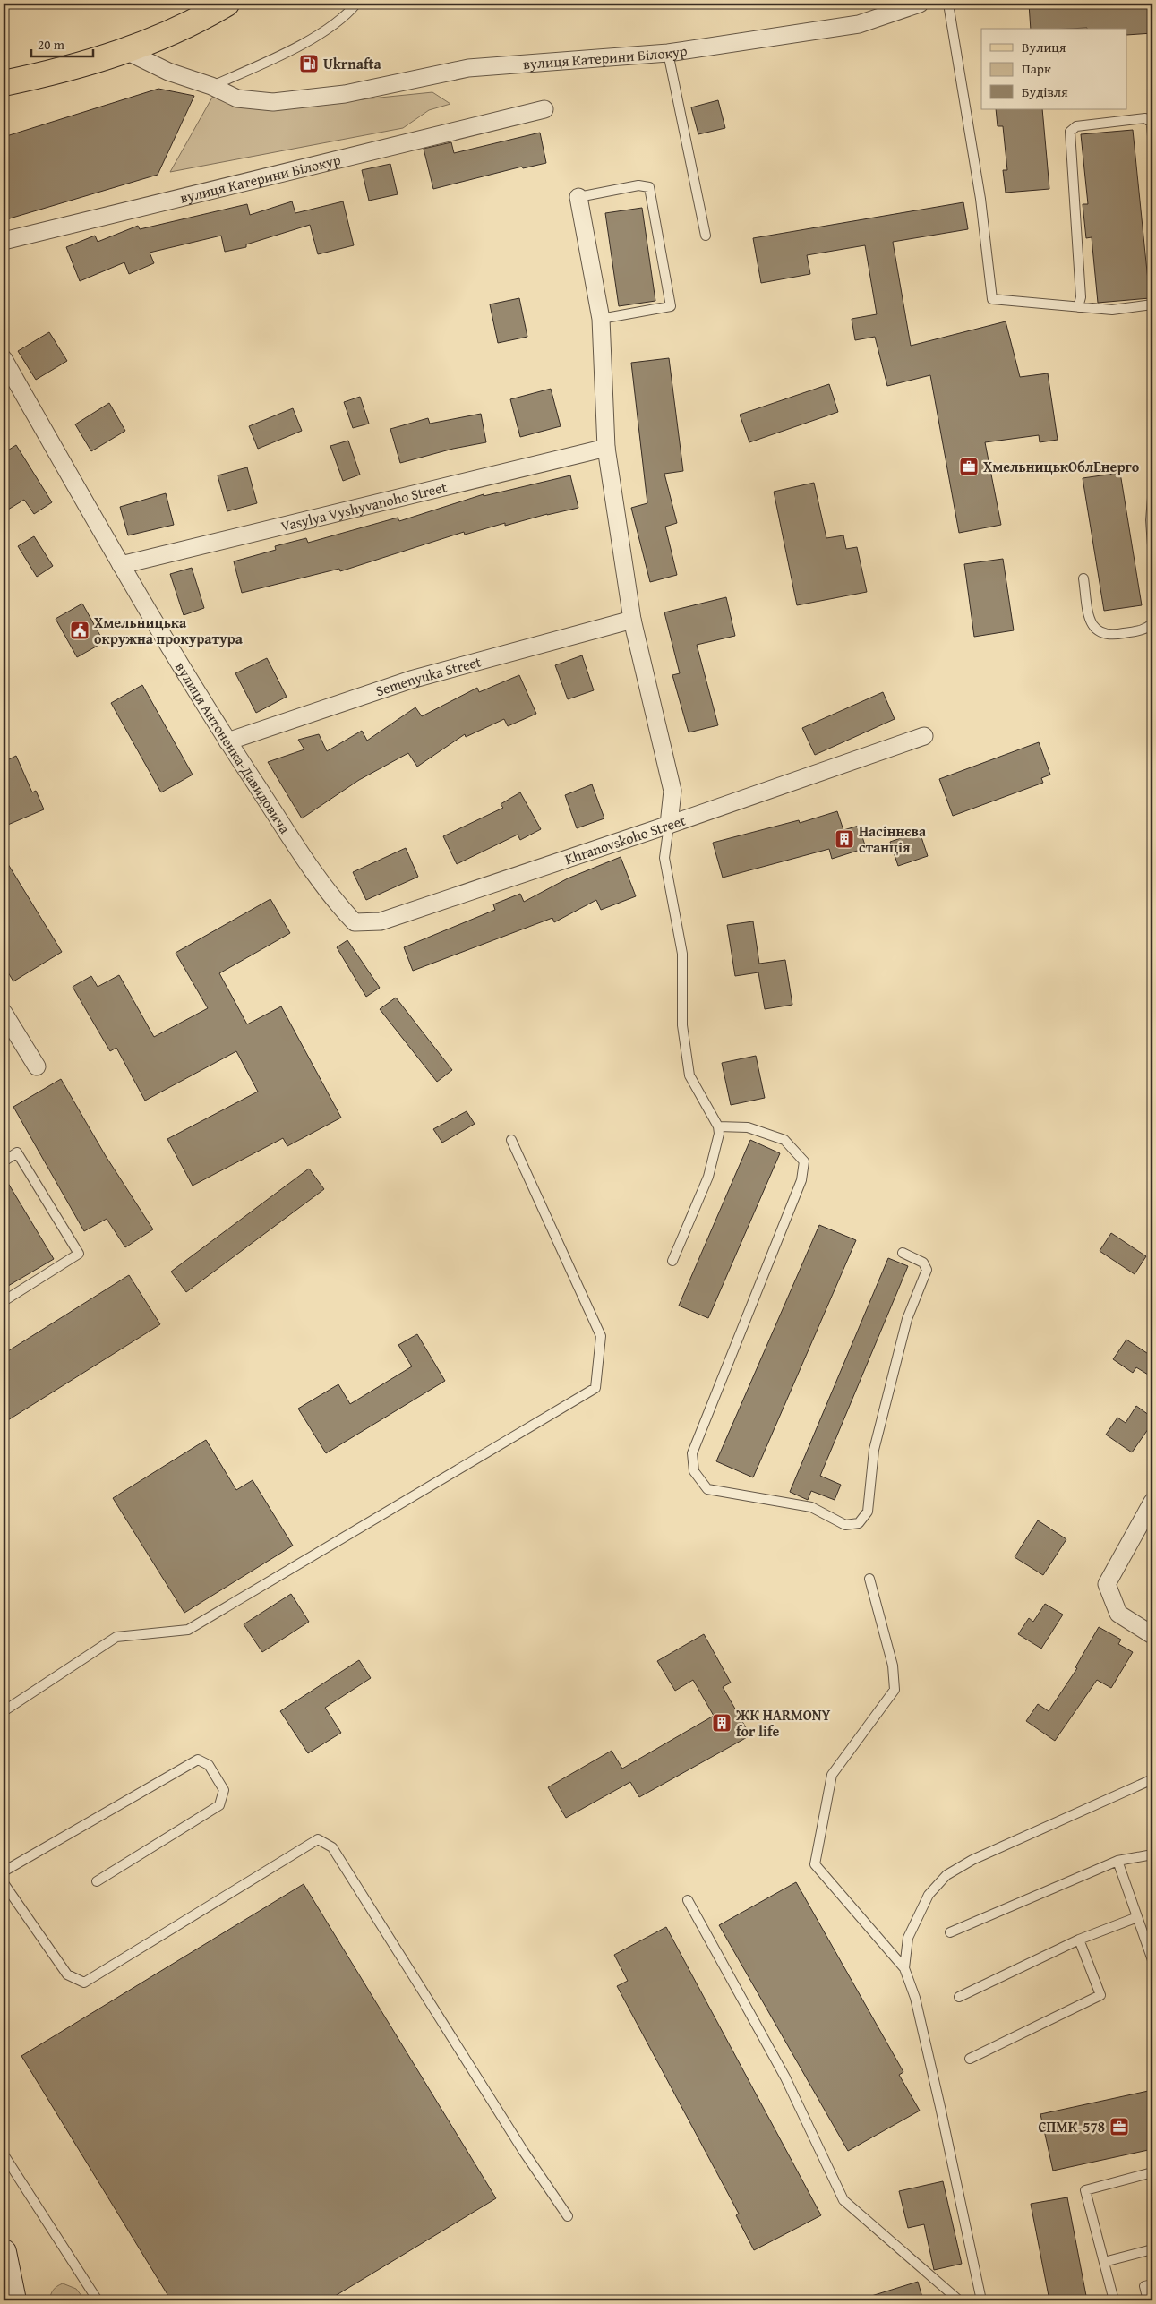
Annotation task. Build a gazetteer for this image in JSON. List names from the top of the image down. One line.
{"streets":{"street":["вулиця Катерини Білокур","Vasylya Vyshyvanoho Street","Semenyuka Street","вулиця Антоненка-Давидовича","Khranovskoho Street"]},"crossings":[["Vasylya Vyshyvanoho Street","вулиця Антоненка-Давидовича"],["Semenyuka Street","вулиця Антоненка-Давидовича"],["вулиця Антоненка-Давидовича","Khranovskoho Street"]],"places":{"fuel station":["Ukrnafta"],"office":["ХмельницькОблЕнерго","СПМК-578"],"public building":["Хмельницька окружна прокуратура"],"building":["Насіннєва станція","ЖК HARMONY for life"]},"legend":["Вулиця","Парк","Будівля"],"scale_bar":"20 m"}
